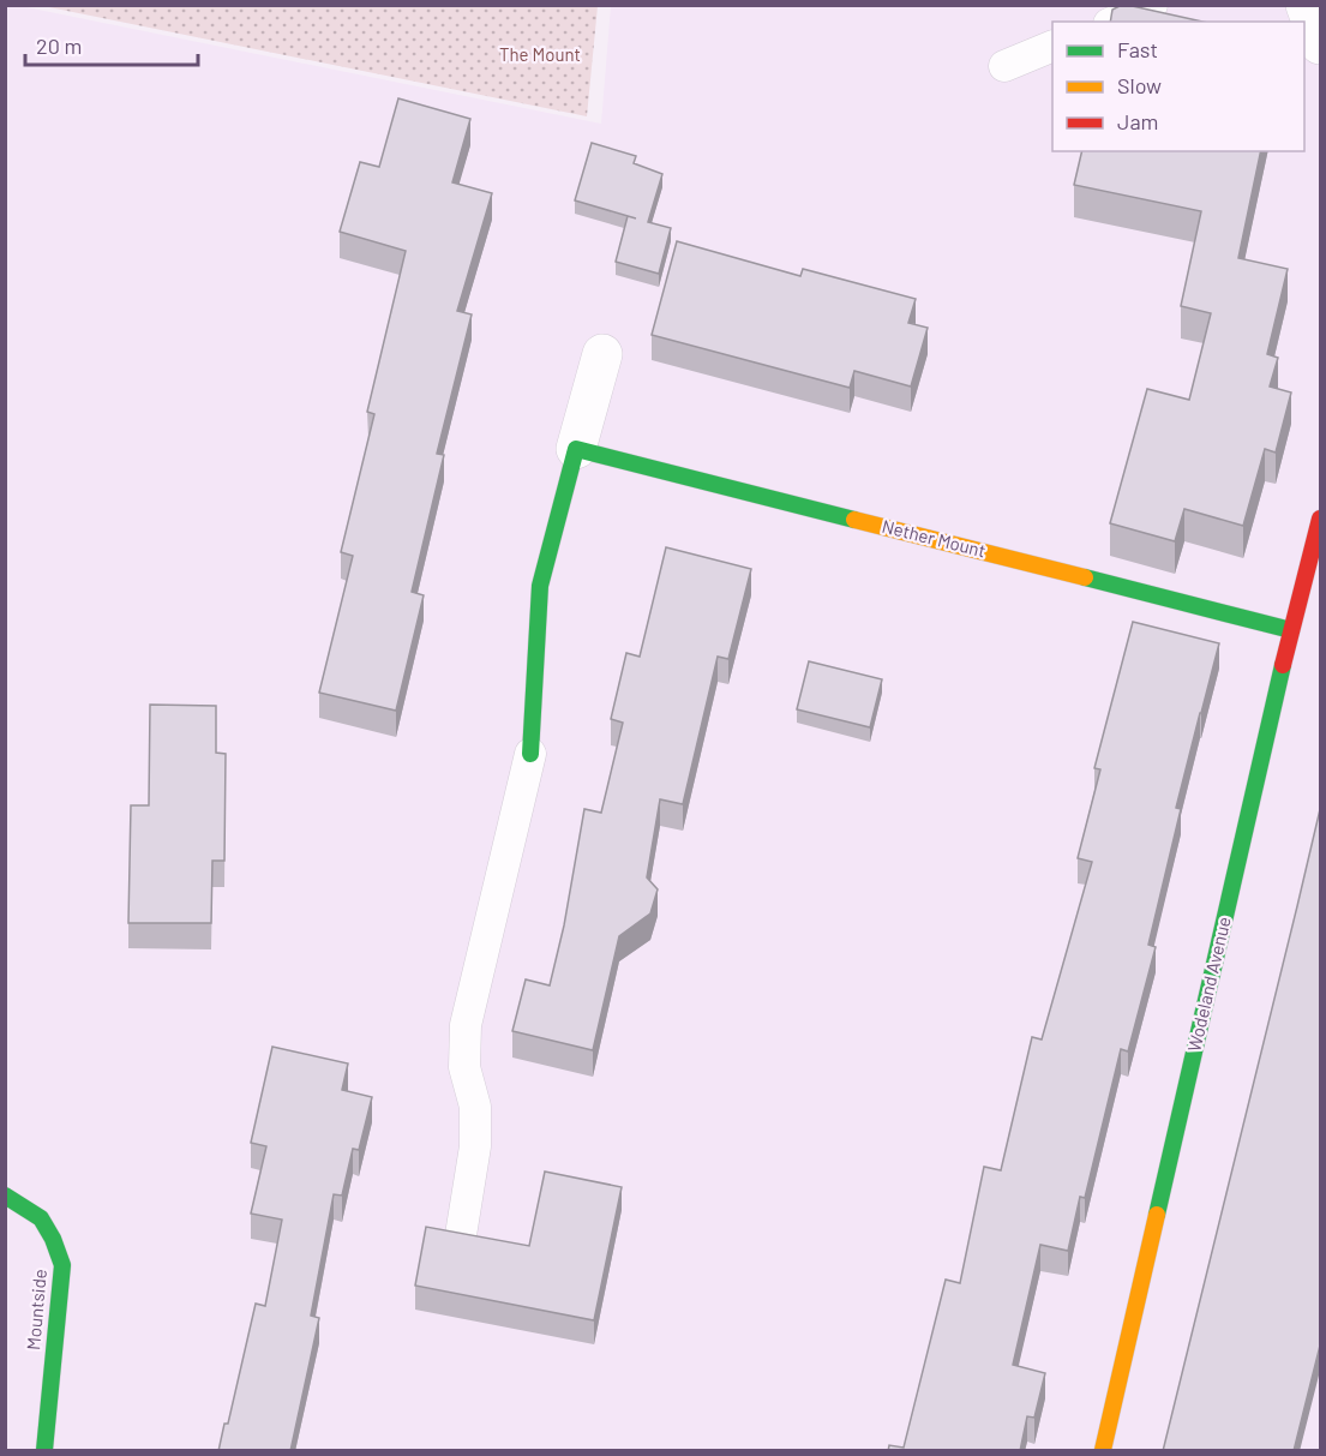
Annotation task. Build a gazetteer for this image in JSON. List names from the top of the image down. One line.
{"streets":{"street":["Nether Mount","Wodeland Avenue","Mountside"]},"crossings":[["Nether Mount","Wodeland Avenue"]],"parks":["The Mount"],"legend":["Fast","Slow","Jam"],"scale_bar":"20 m"}
